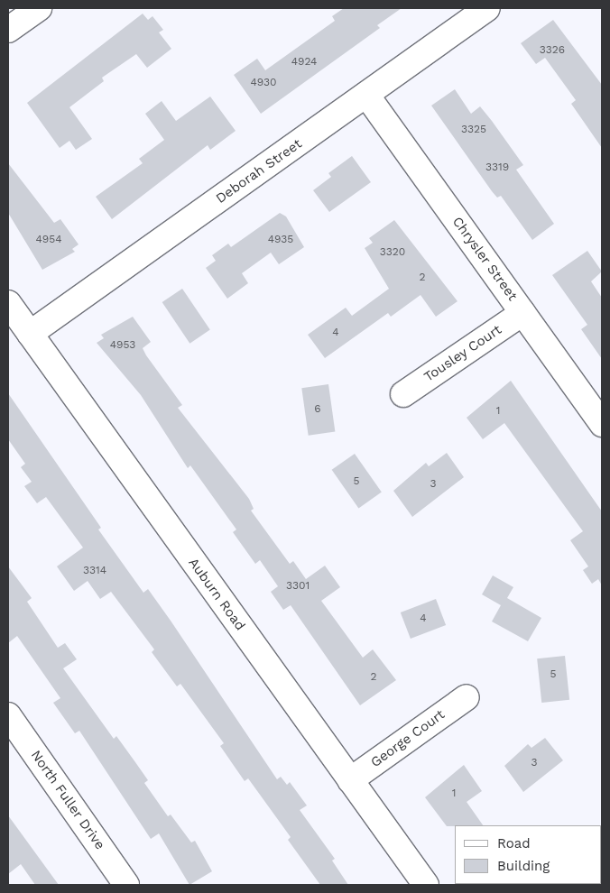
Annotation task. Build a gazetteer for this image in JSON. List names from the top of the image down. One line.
{"streets":{"street":["Deborah Street","Chrysler Street","Tousley Court","Auburn Road","George Court","North Fuller Drive"]},"crossings":[["Deborah Street","Chrysler Street"],["Deborah Street","Auburn Road"],["Chrysler Street","Tousley Court"],["Auburn Road","George Court"]],"house_numbers":["3326","4924","4930","3325","3319","4954","4935","3320","2","4","4953","6","1","5","3","3314","3301","4","5","2","3","1"],"legend":["Road","Building"]}
